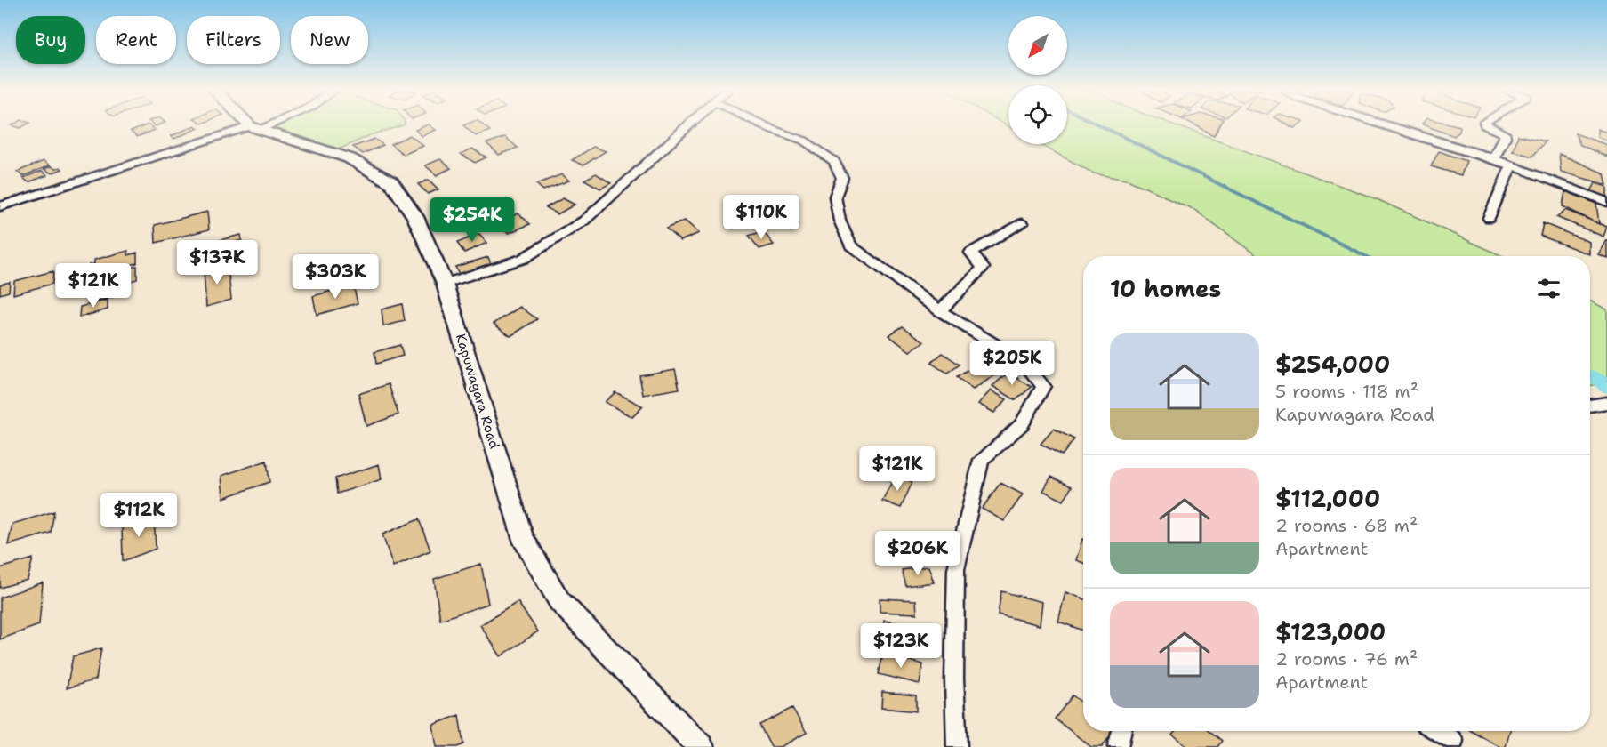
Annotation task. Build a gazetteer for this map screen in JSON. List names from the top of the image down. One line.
{"streets":{"street":["Kapuwagara Road"]},"north":"bottom left","page":{"chip":["Buy","Rent","Filters","New"],"price":["$110K","$254K","$137K","$303K","$121K","$205K","$121K","$112K","$206K","$123K"],"heading":"10 homes","list":[{"name":"$254,000","note":"5 rooms · 118 m² · Kapuwagara Road"},{"name":"$112,000","note":"2 rooms · 68 m² · Apartment"},{"name":"$123,000","note":"2 rooms · 76 m² · Apartment"}]}}
